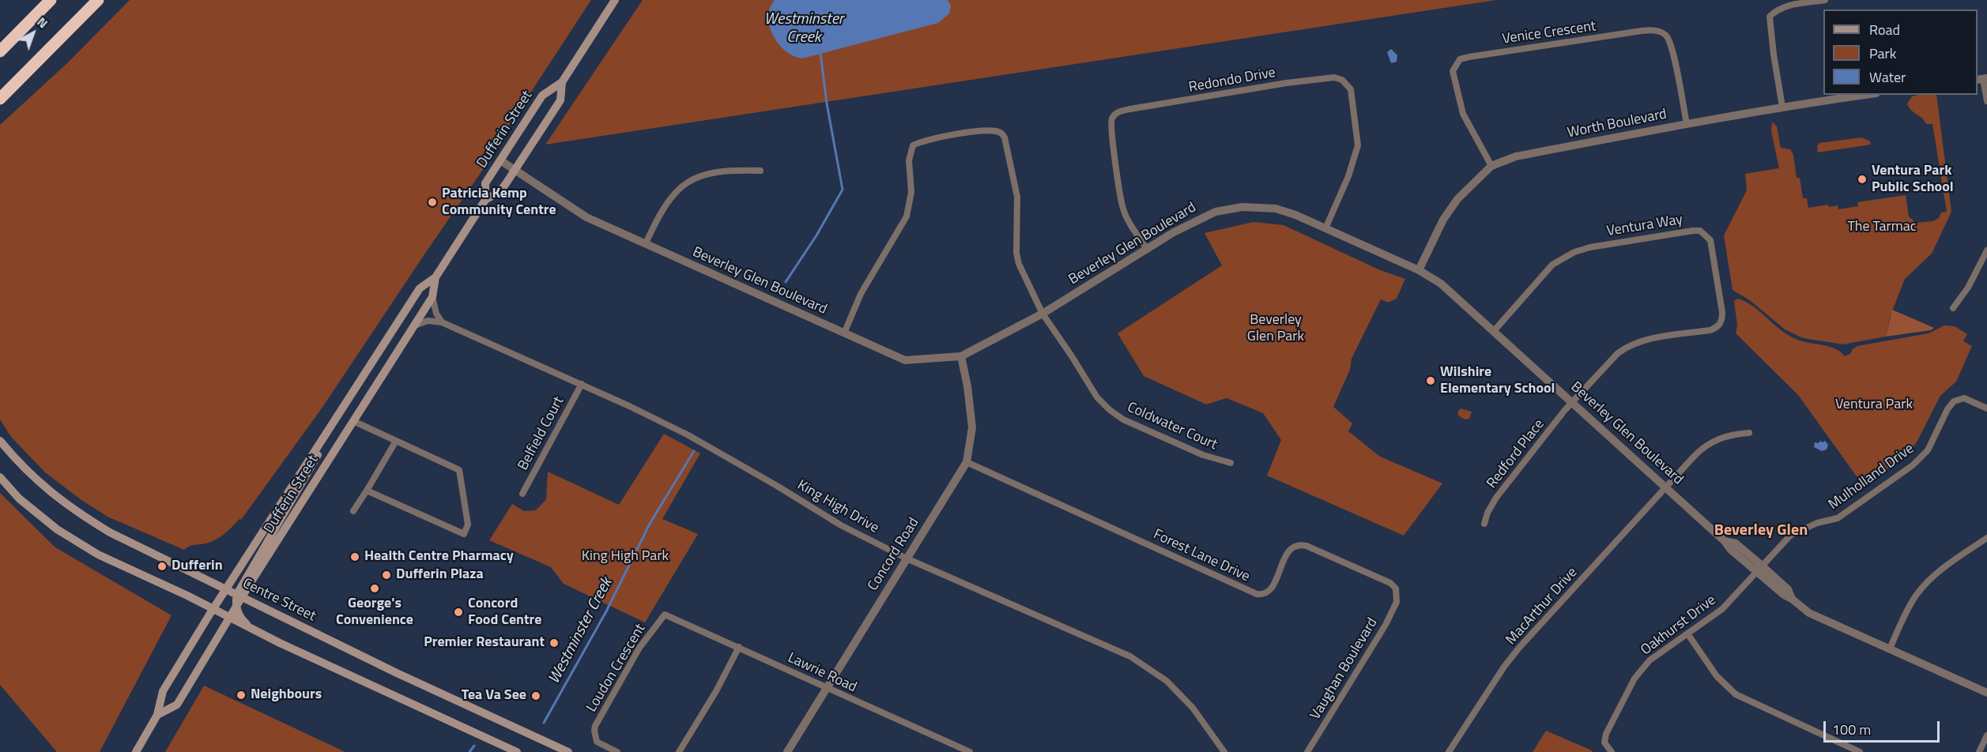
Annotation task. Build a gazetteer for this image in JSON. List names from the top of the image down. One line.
{"streets":{"main road":["Dufferin Street","Centre Street"],"street":["Venice Crescent","Redondo Drive","Worth Boulevard","Ventura Way","Beverley Glen Boulevard","Coldwater Court","Belfield Court","Redford Place","Mulholland Drive","King High Drive","Concord Road","Forest Lane Drive","MacArthur Drive","Oakhurst Drive","Loudon Crescent","Vaughan Boulevard","Lawrie Road"]},"crossings":[["Venice Crescent","Worth Boulevard"],["Redondo Drive","Beverley Glen Boulevard"],["Worth Boulevard","Beverley Glen Boulevard"],["Dufferin Street","Beverley Glen Boulevard"],["Dufferin Street","King High Drive"],["Dufferin Street","Centre Street"],["Ventura Way","Beverley Glen Boulevard"],["Ventura Way","Redford Place"],["Beverley Glen Boulevard","Coldwater Court"],["Beverley Glen Boulevard","Redford Place"],["Beverley Glen Boulevard","Mulholland Drive"],["Beverley Glen Boulevard","Concord Road"],["Beverley Glen Boulevard","MacArthur Drive"],["Beverley Glen Boulevard","Oakhurst Drive"],["Belfield Court","King High Drive"],["Mulholland Drive","Oakhurst Drive"],["King High Drive","Concord Road"],["Concord Road","Forest Lane Drive"],["Concord Road","Lawrie Road"],["Forest Lane Drive","Vaughan Boulevard"],["Loudon Crescent","Lawrie Road"]],"districts":["Beverley Glen"],"water":["Westminster Creek"],"parks":["The Tarmac","Beverley Glen Park","Ventura Park","King High Park"],"places":["Ventura Park Public School","Patricia Kemp Community Centre","Wilshire Elementary School","Health Centre Pharmacy","Dufferin","Dufferin Plaza","George's Convenience","Concord Food Centre","Premier Restaurant","Neighbours","Tea Va See"],"legend":["Road","Park","Water"],"scale_bar":"100 m","north":"top right"}
